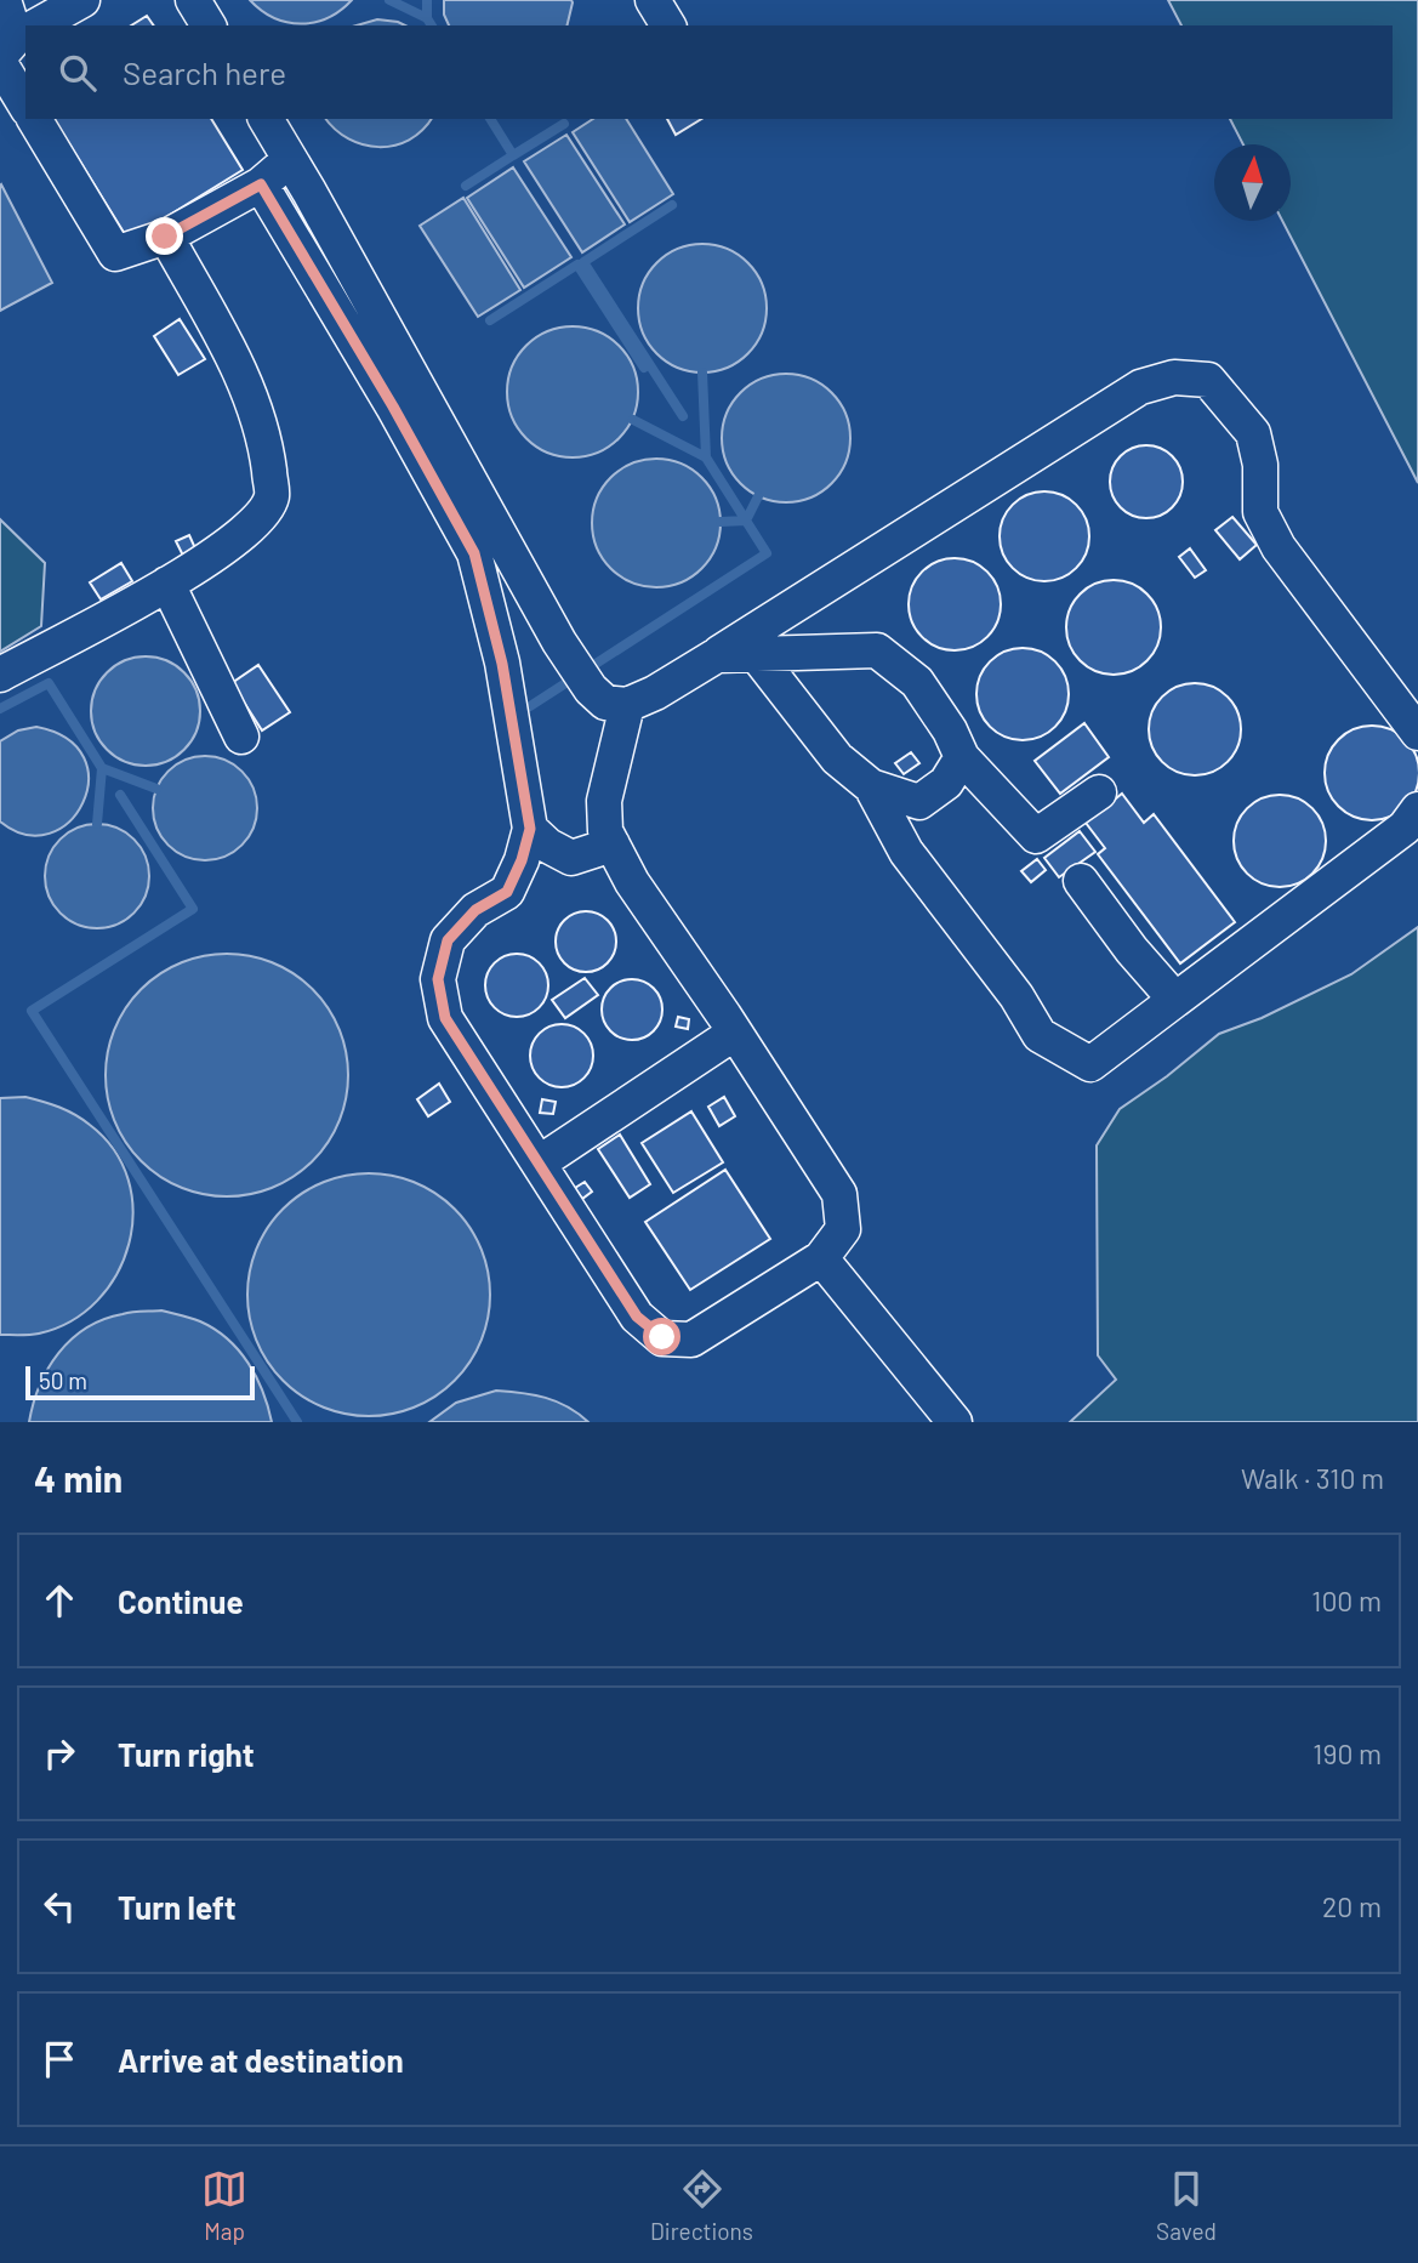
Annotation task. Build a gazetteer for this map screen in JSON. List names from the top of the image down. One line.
{"scale_bar":"50 m","north":"top","page":{"search":"Search here","scale":"50 m","heading":["4 min","Walk · 310 m"],"list":[["Continue","100 m"],["Turn right","190 m"],["Turn left","20 m"],"Arrive at destination"],"nav":["Map","Directions","Saved"]}}
